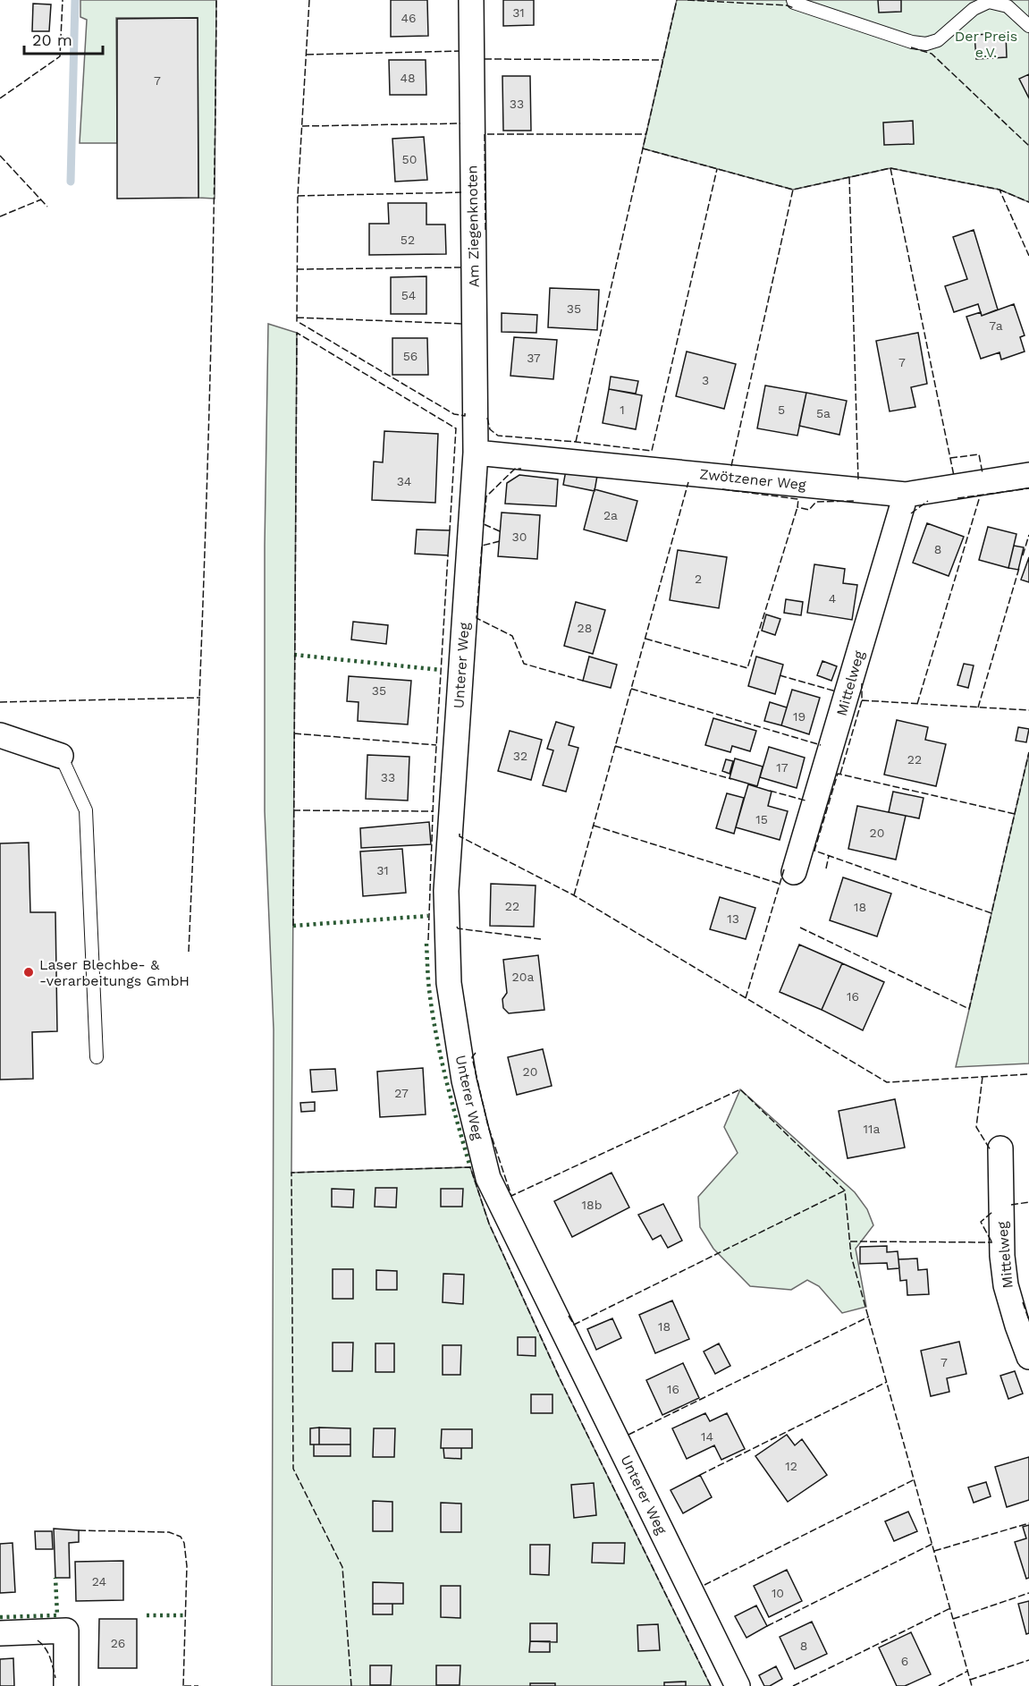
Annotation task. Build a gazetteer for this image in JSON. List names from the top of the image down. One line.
{"streets":{"street":["Am Ziegenknoten","Zwötzener Weg","Unterer Weg","Mittelweg"]},"crossings":[["Am Ziegenknoten","Zwötzener Weg"],["Am Ziegenknoten","Unterer Weg"],["Zwötzener Weg","Unterer Weg"],["Zwötzener Weg","Mittelweg"]],"parks":["Der Preis e.V."],"places":["Laser Blechbe- & -verarbeitungs GmbH"],"house_numbers":["31","46","48","7","33","50","52","54","35","7a","56","37","7","3","1","5","5a","34","2a","30","8","2","4","28","35","19","32","22","17","33","15","20","31","22","18","13","20a","16","20","27","11a","18b","18","7","16","14","12","24","10","26","8","6"],"scale_bar":"20 m"}
